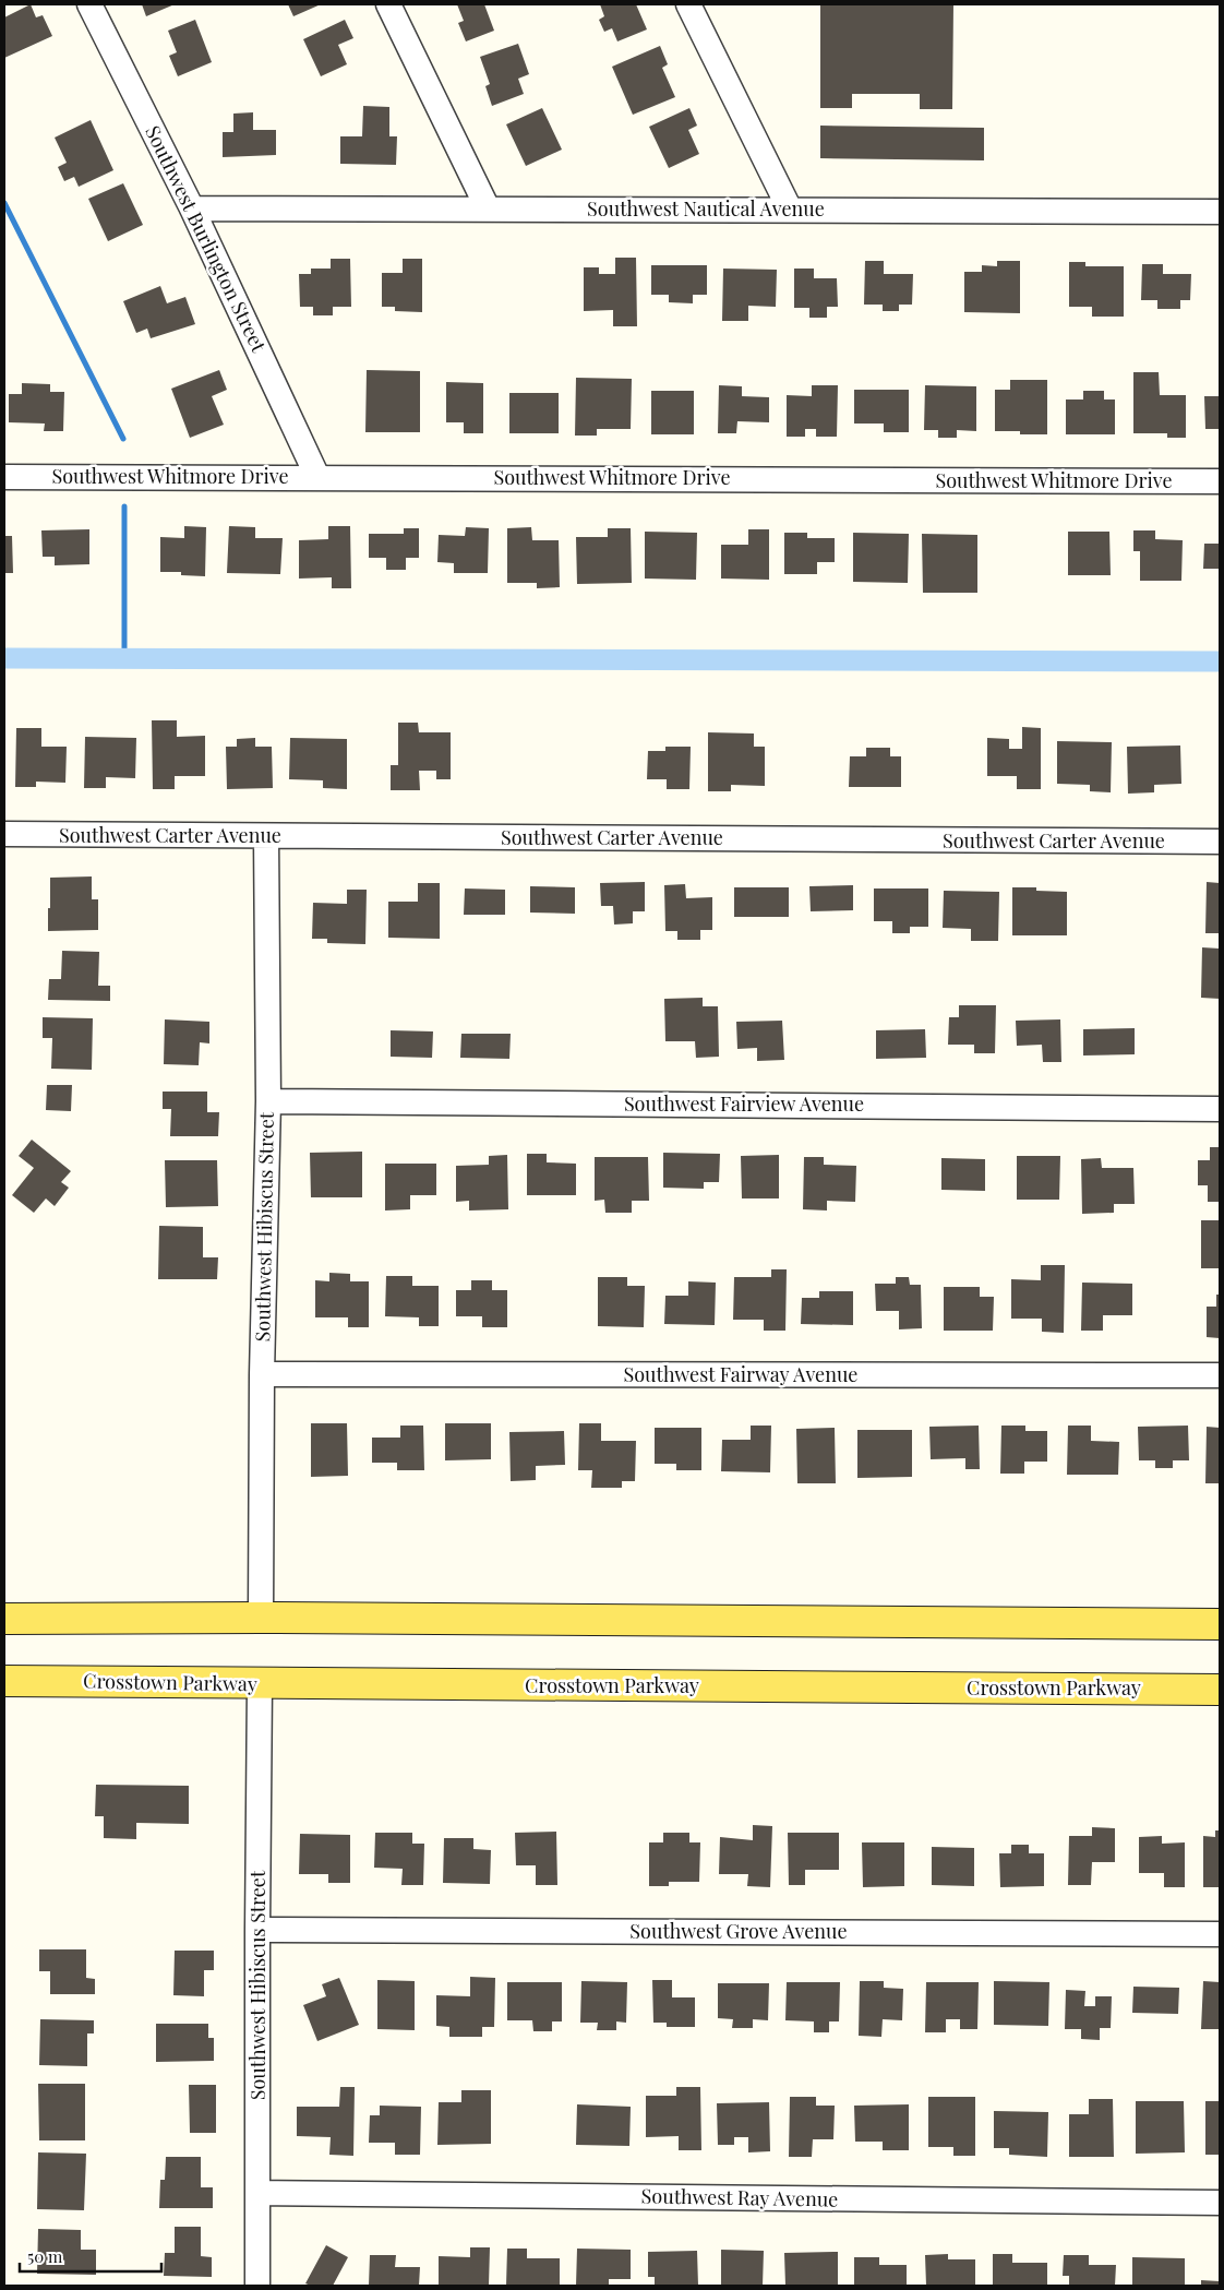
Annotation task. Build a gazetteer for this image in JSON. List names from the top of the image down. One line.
{"streets":{"main road":["Crosstown Parkway"],"street":["Southwest Nautical Avenue","Southwest Burlington Street","Southwest Whitmore Drive","Southwest Carter Avenue","Southwest Fairview Avenue","Southwest Hibiscus Street","Southwest Fairway Avenue","Southwest Grove Avenue","Southwest Ray Avenue"]},"crossings":[["Southwest Nautical Avenue","Southwest Burlington Street"],["Southwest Burlington Street","Southwest Whitmore Drive"],["Southwest Carter Avenue","Southwest Hibiscus Street"],["Southwest Fairview Avenue","Southwest Hibiscus Street"],["Southwest Hibiscus Street","Southwest Fairway Avenue"],["Southwest Hibiscus Street","Crosstown Parkway"],["Southwest Hibiscus Street","Southwest Grove Avenue"],["Southwest Hibiscus Street","Southwest Ray Avenue"]],"scale_bar":"50 m"}
